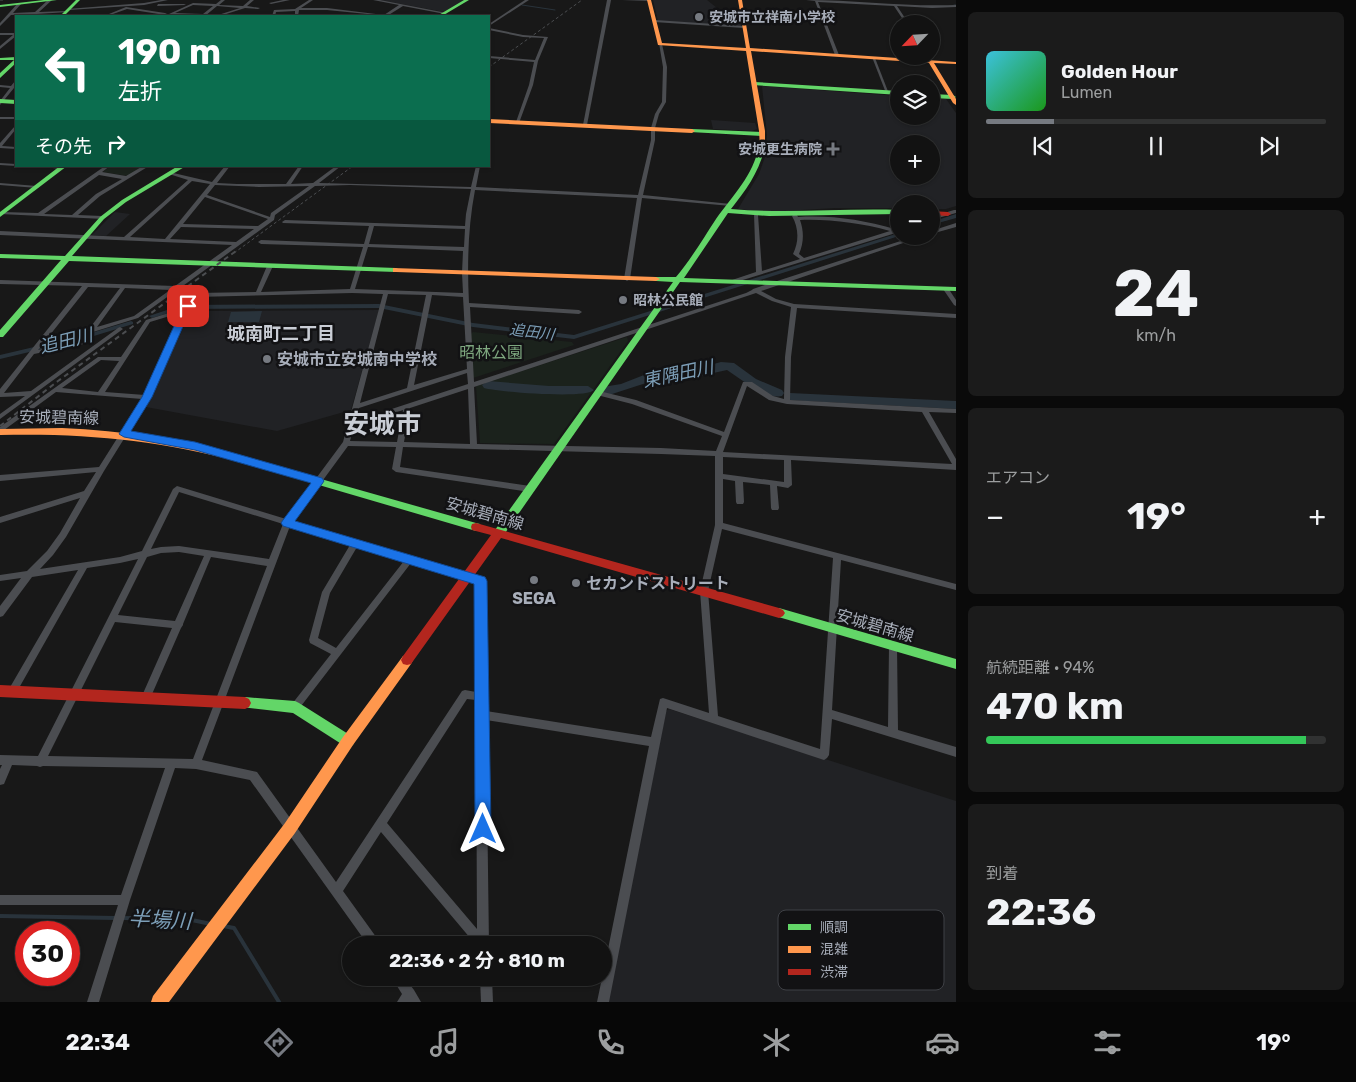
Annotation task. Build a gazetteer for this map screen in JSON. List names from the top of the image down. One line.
{"streets":{"street":["安城碧南線"]},"districts":["城南町二丁目","安城市"],"water":["追田川","東隅田川","半場川"],"parks":["昭林公園"],"places":{"other":["安城市立祥南小学校","昭林公民館","安城市立安城南中学校","SEGA","セカンドストリート"],"health":["安城更生病院"]},"legend":["順調","混雑","渋滞"],"north":"bottom left","page":{"map_buttons":["+","−"],"turn":["190 m","左折"],"song":["Golden Hour","Lumen"],"then":"その先","tile":[["24","km/h"],"エアコン",["航続距離 · 94%","470 km"],["到着","22:36"]],"heat":["−","19°","+"],"limit":"30","trip":"22:36 · 2 分 · 810 m","tabs":["22:34","19°"]}}
